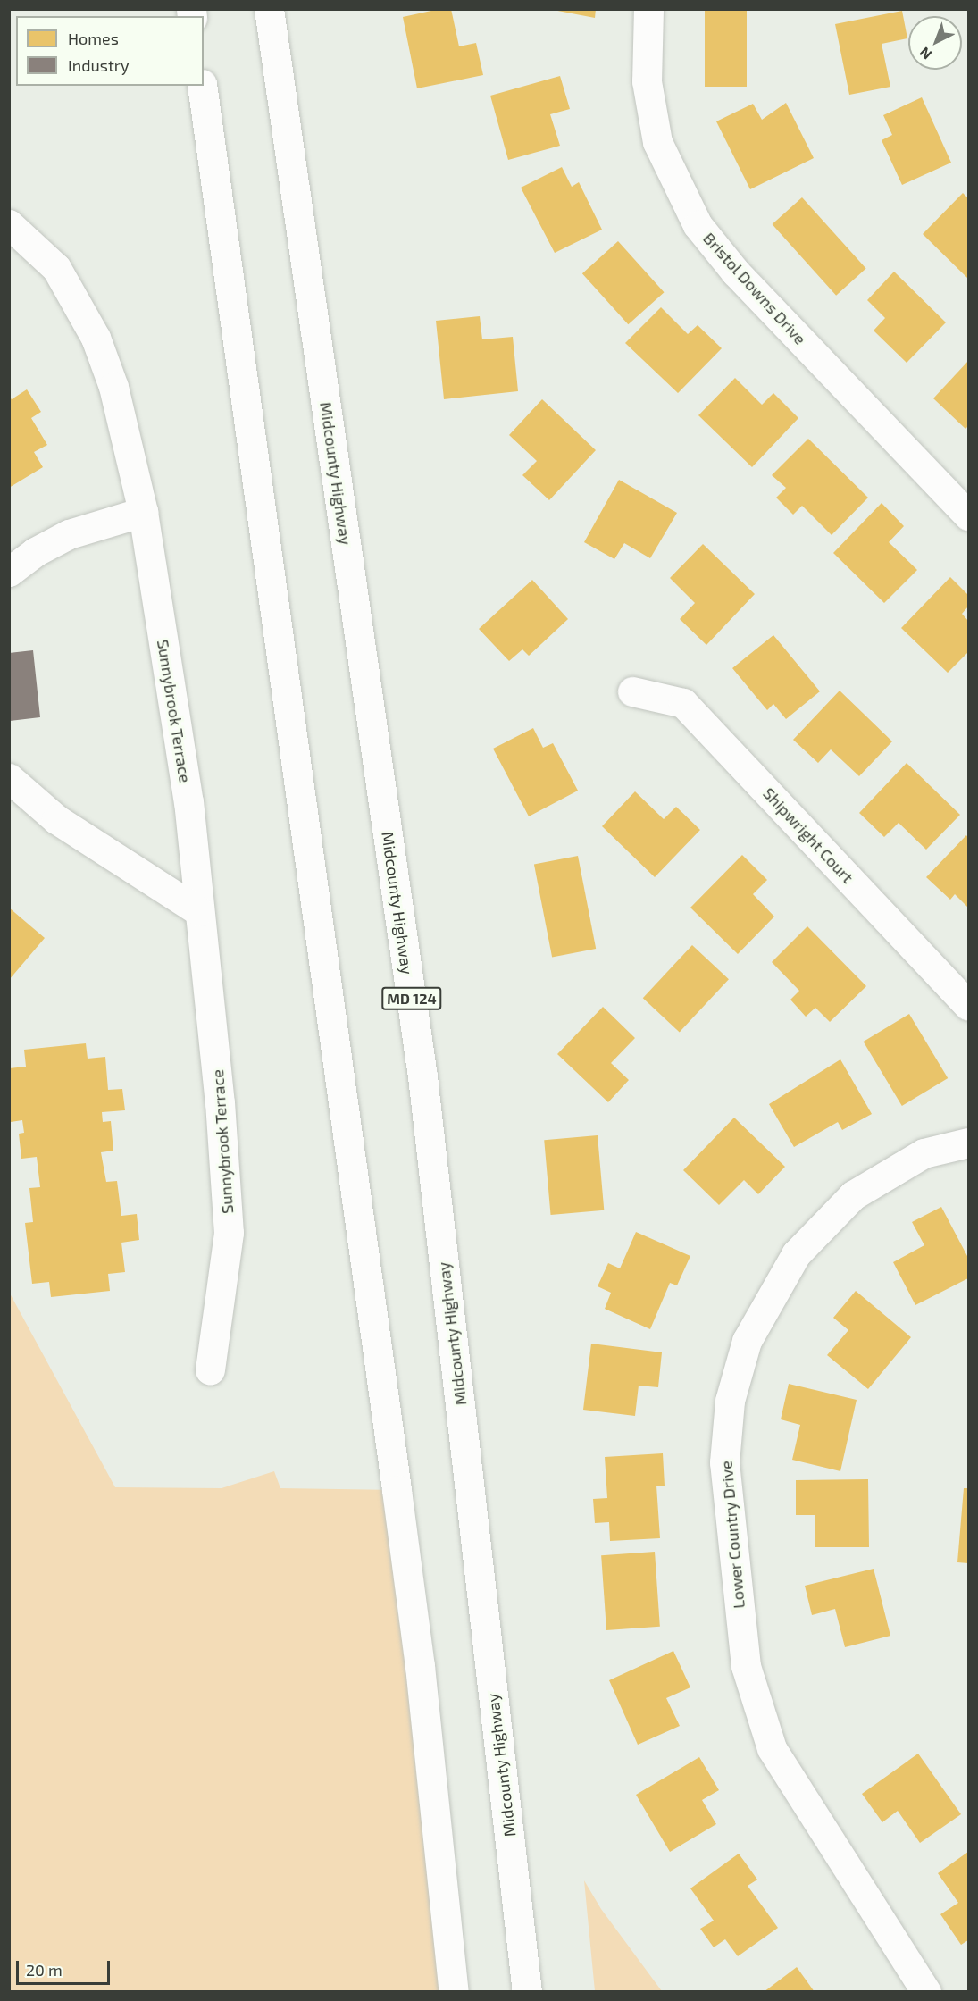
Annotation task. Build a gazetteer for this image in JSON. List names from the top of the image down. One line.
{"streets":{"main road":["Bristol Downs Drive","Midcounty Highway","Sunnybrook Terrace","Shipwright Court","MD 124","Lower Country Drive"]},"legend":["Homes","Industry"],"scale_bar":"20 m","north":"bottom left"}
